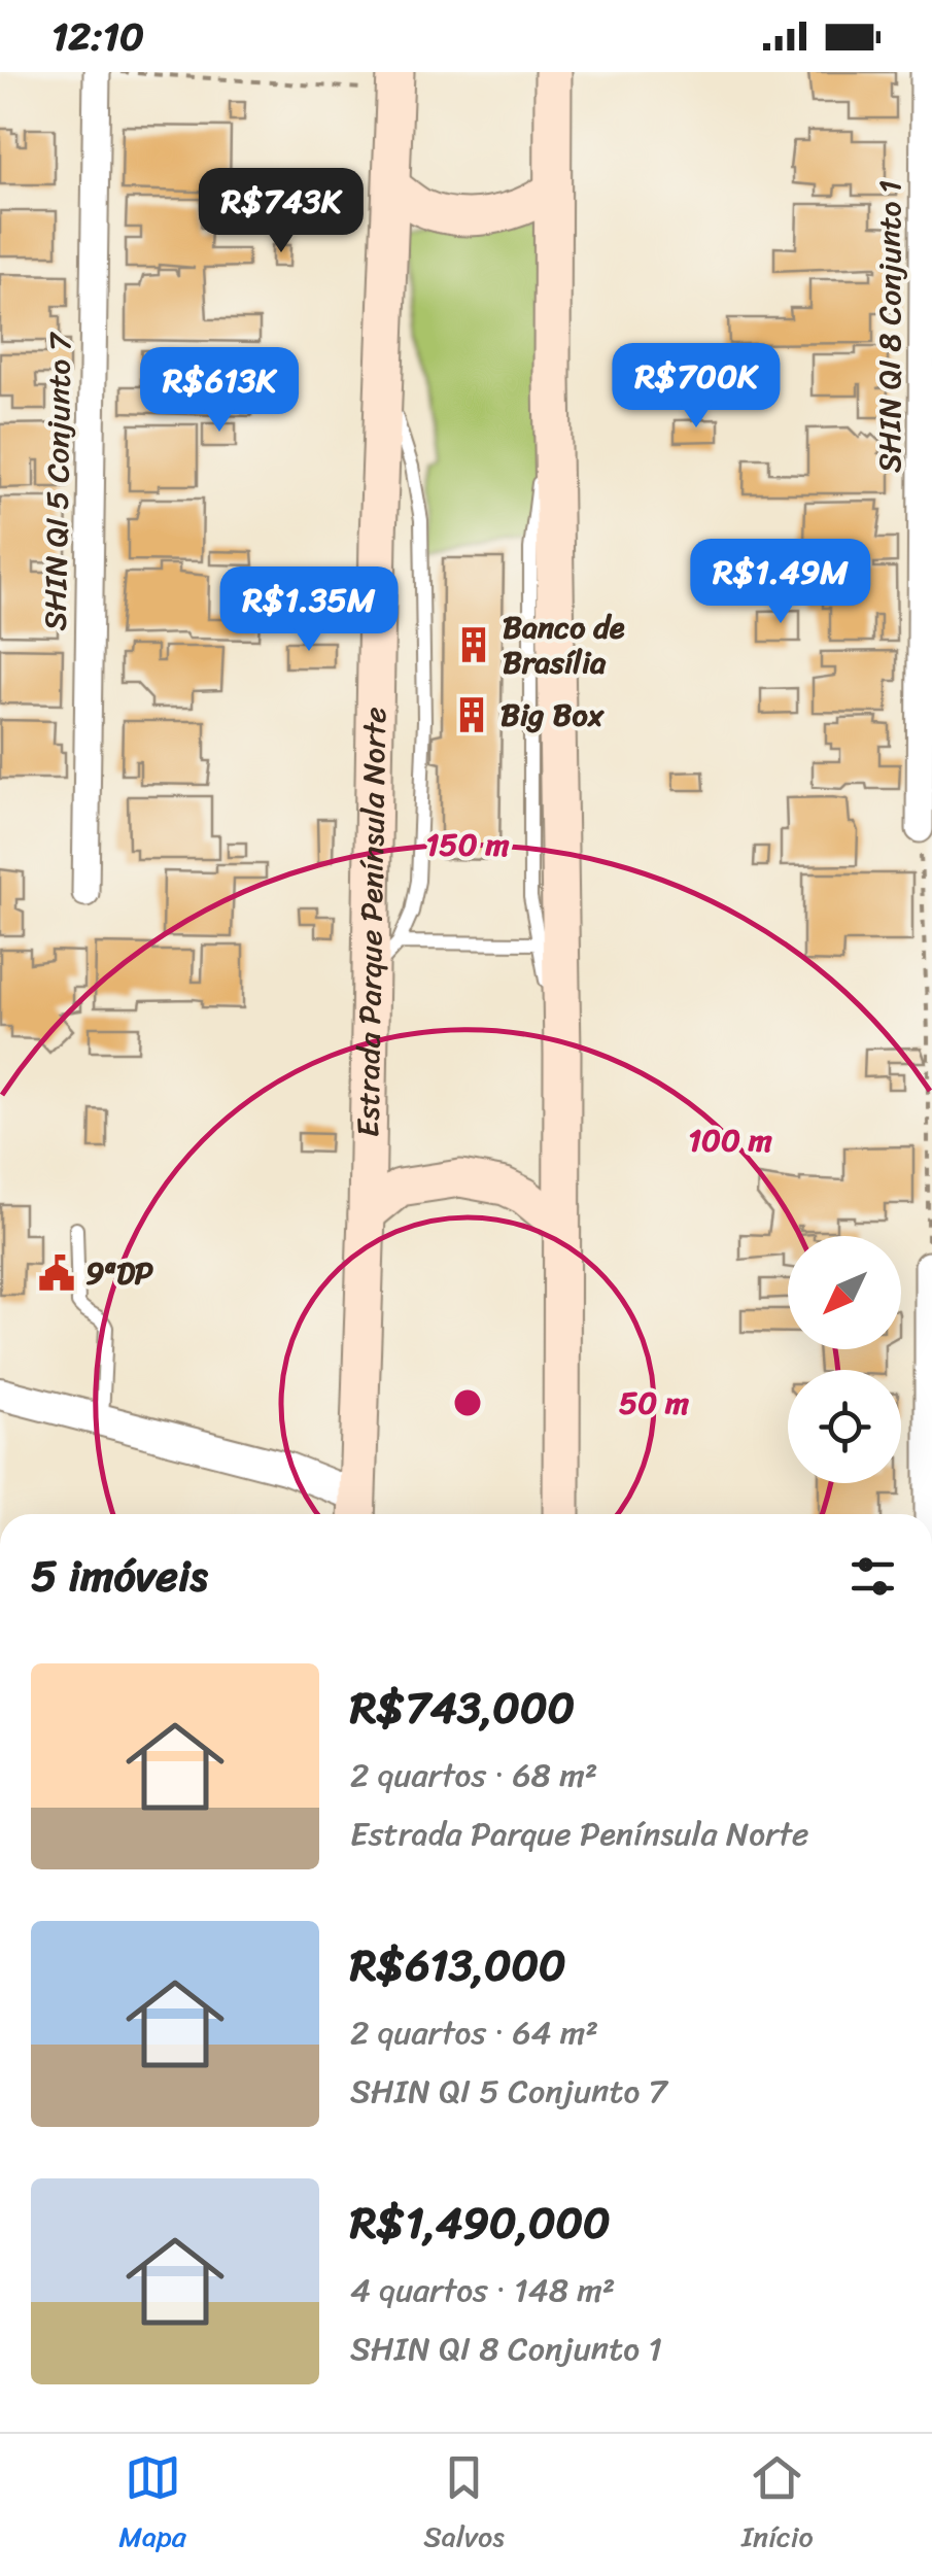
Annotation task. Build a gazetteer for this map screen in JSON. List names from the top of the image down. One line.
{"streets":{"main road":["Estrada Parque Península Norte"],"street":["SHIN QI 8 Conjunto 1","SHIN QI 5 Conjunto 7"]},"places":{"building":["Banco de Brasília","Big Box"],"public building":["9ªDP"]},"north":"bottom left","page":{"status":"12:10","price":["R$743K","R$700K","R$613K","R$1.49M","R$1.35M"],"heading":"5 imóveis","list":[{"name":"R$743,000","note":"2 quartos · 68 m² · Estrada Parque Península Norte"},{"name":"R$613,000","note":"2 quartos · 64 m² · SHIN QI 5 Conjunto 7"},{"name":"R$1,490,000","note":"4 quartos · 148 m² · SHIN QI 8 Conjunto 1"}],"tabs":["Mapa","Salvos","Início"]},"rings":["150 m","100 m","50 m"]}
